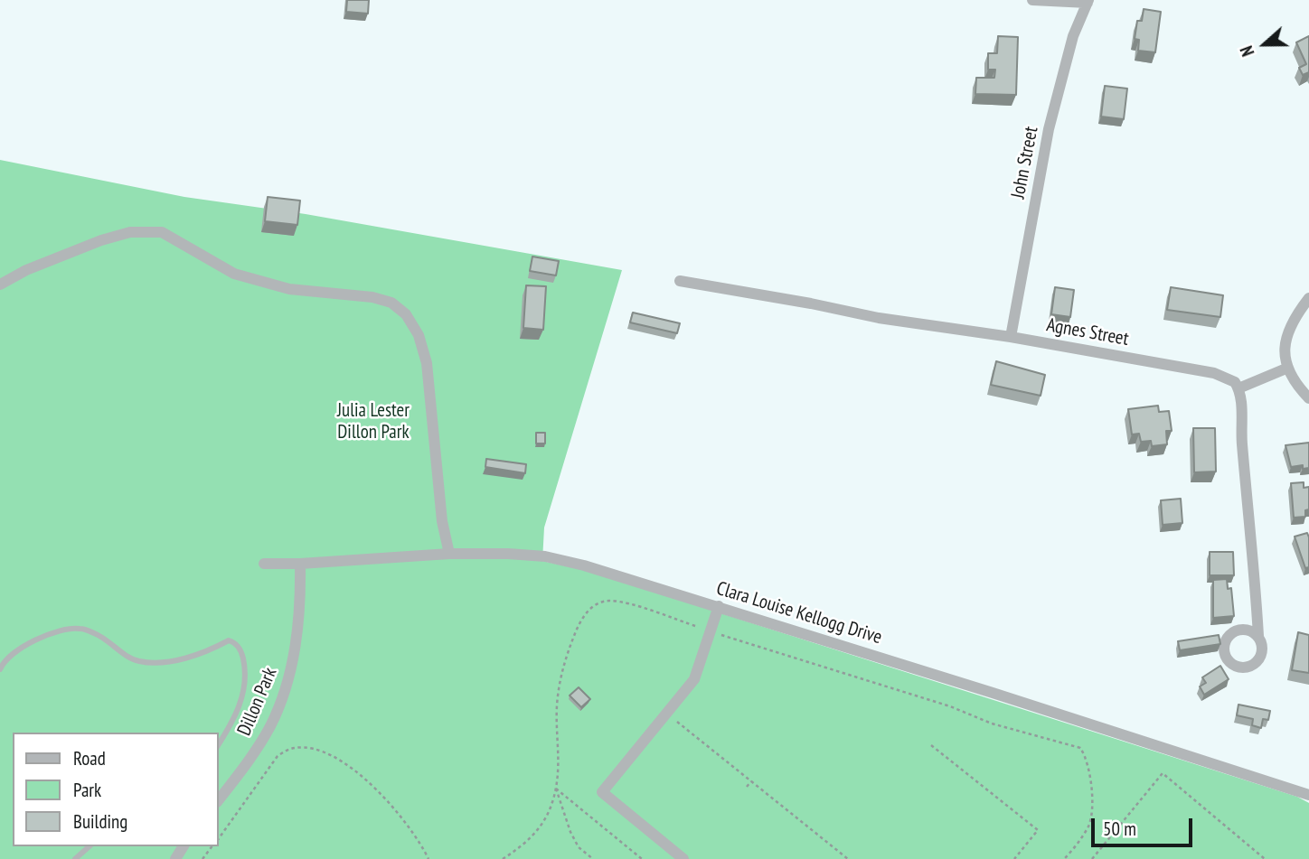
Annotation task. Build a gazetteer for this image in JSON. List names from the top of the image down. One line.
{"streets":{"street":["John Street","Agnes Street","Clara Louise Kellogg Drive","Dillon Park"]},"crossings":[["John Street","Agnes Street"],["Clara Louise Kellogg Drive","Dillon Park"]],"parks":["Julia Lester Dillon Park"],"legend":["Road","Park","Building"],"scale_bar":"50 m","north":"left"}
